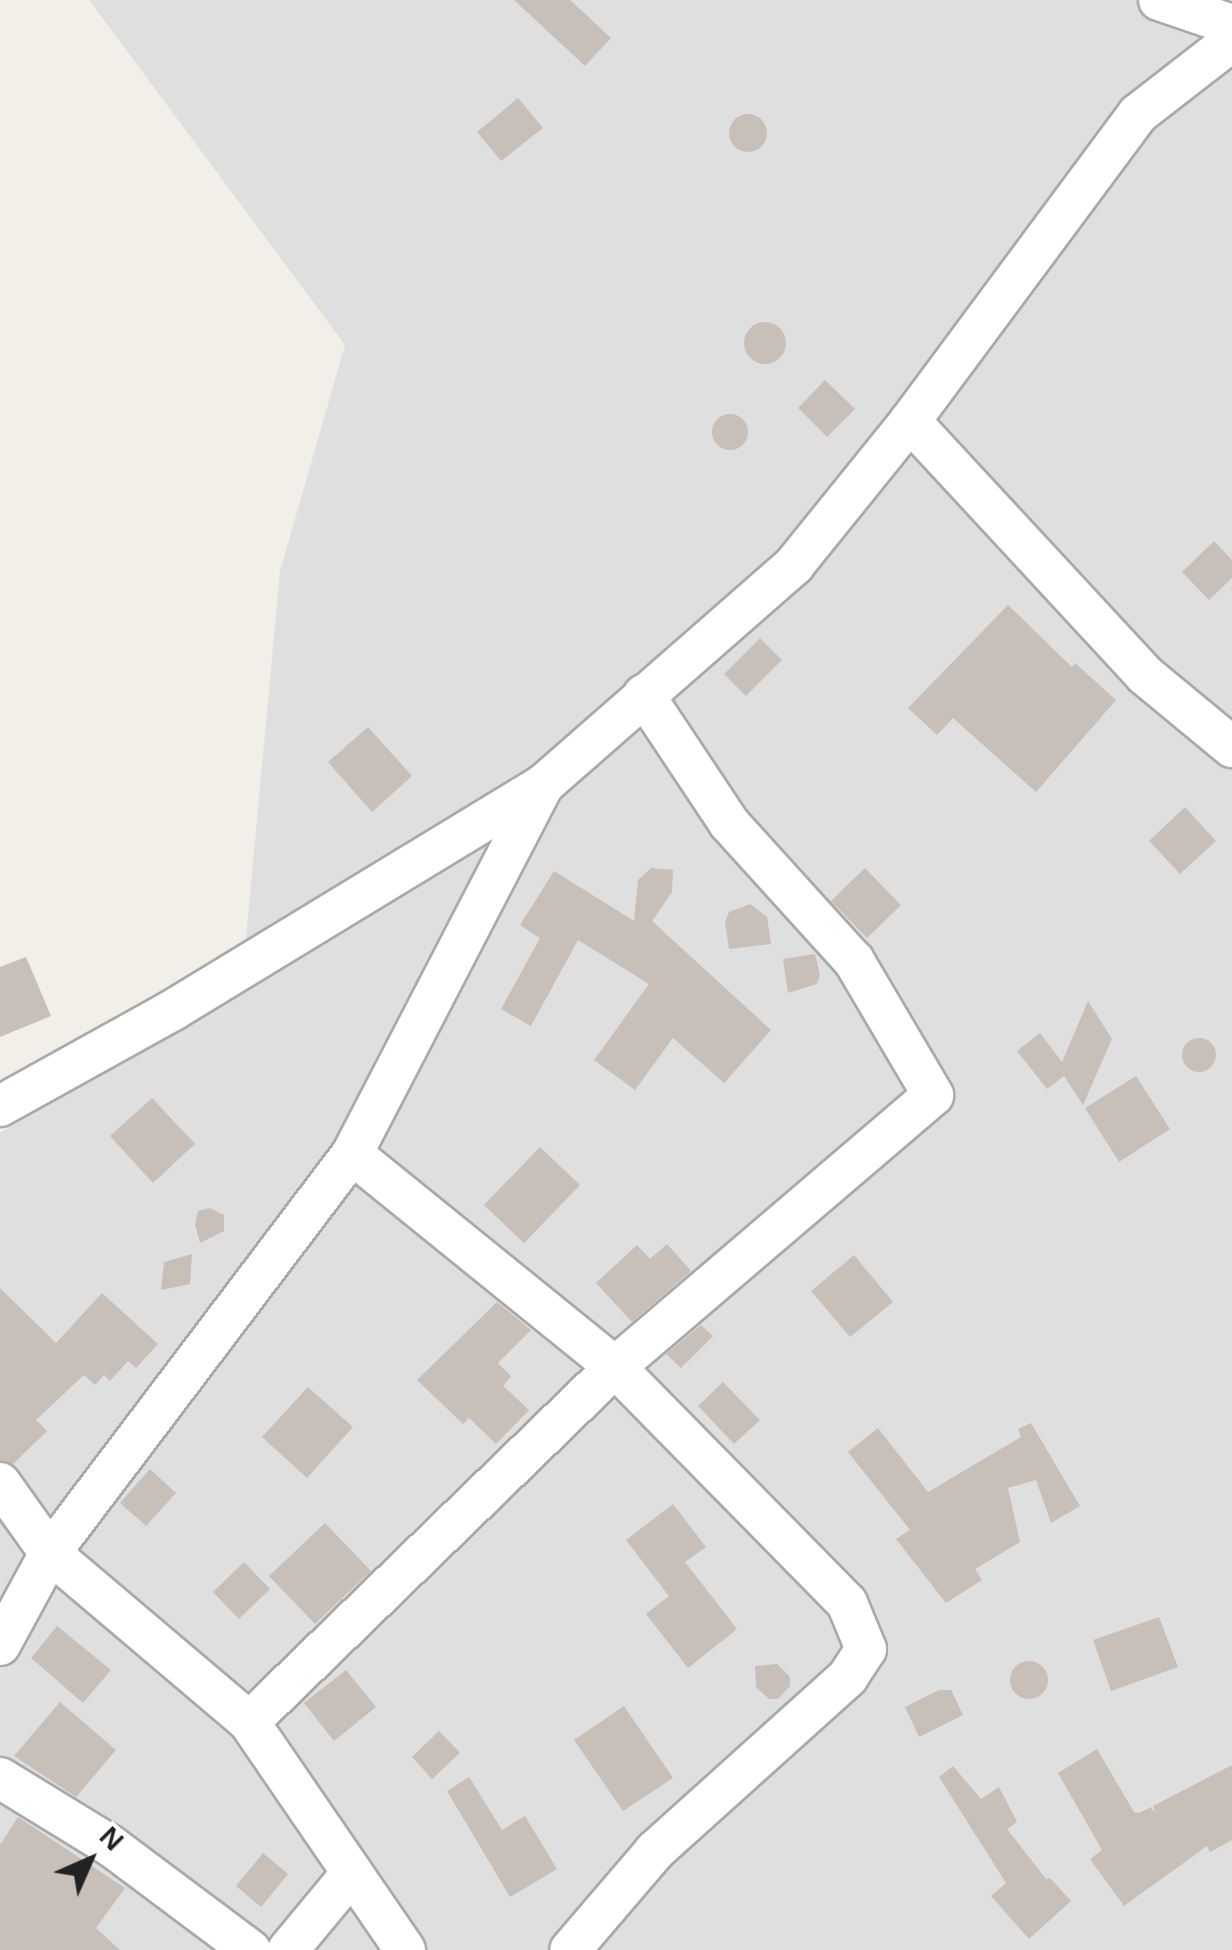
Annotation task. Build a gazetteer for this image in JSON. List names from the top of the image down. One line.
{"north":"top right"}
